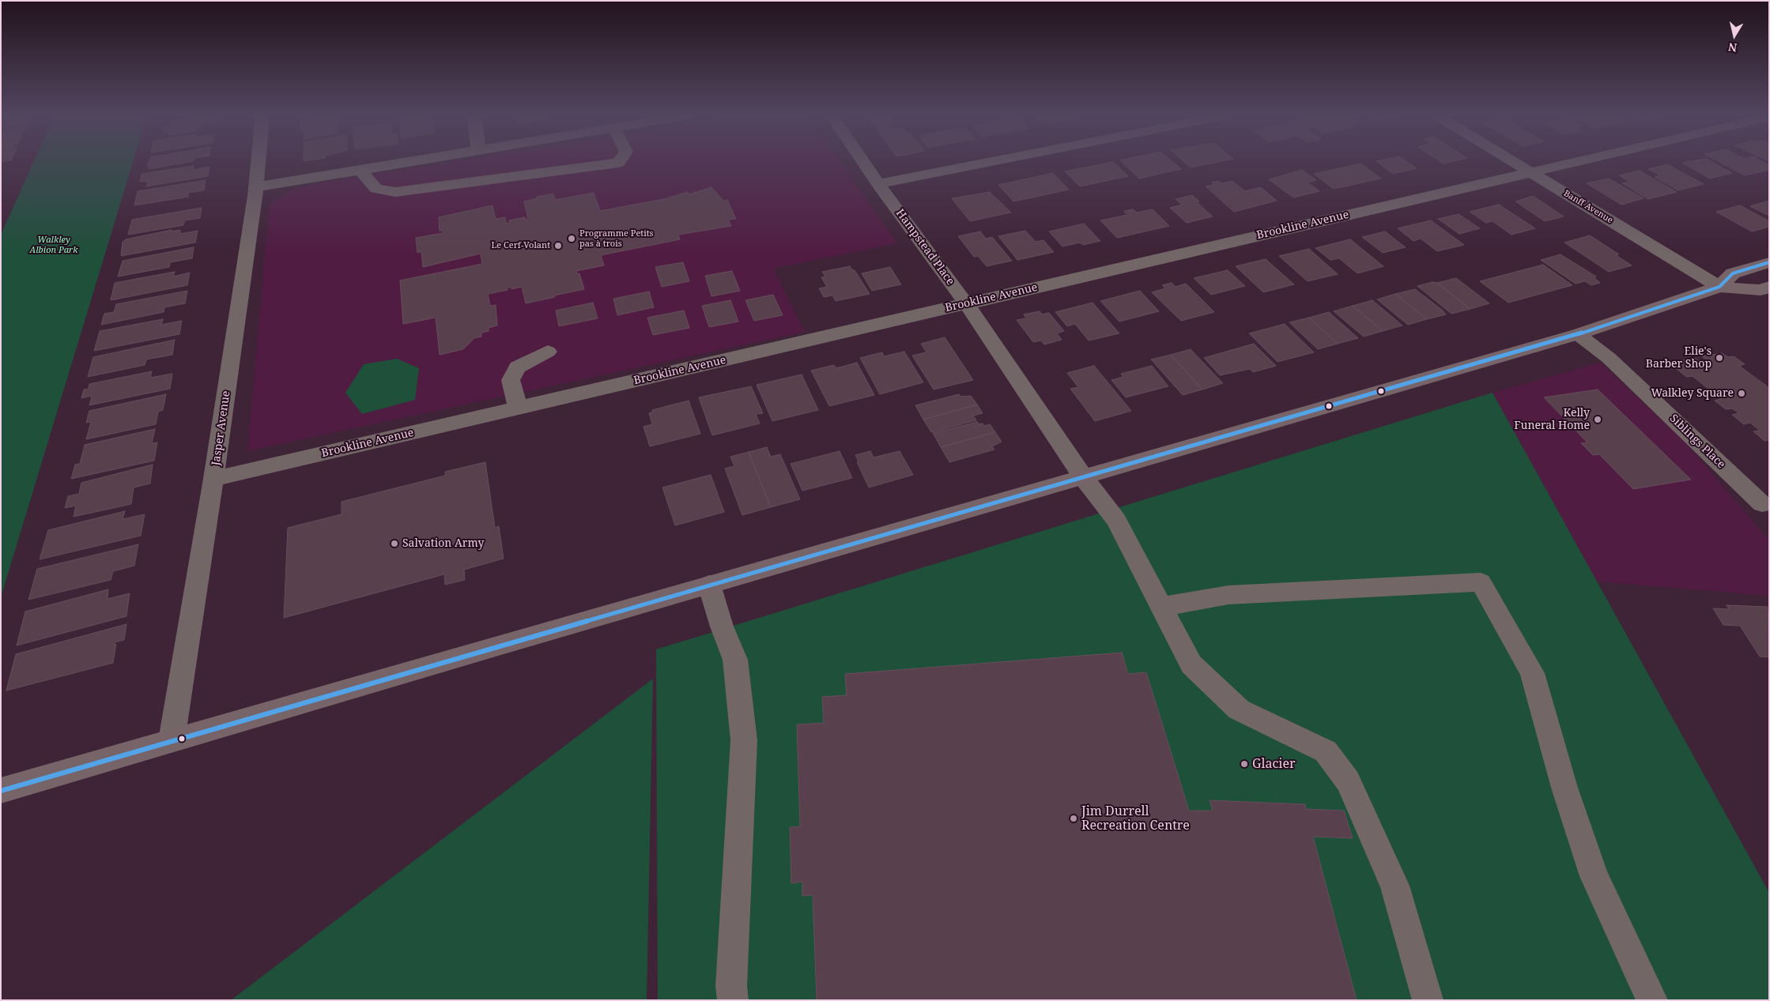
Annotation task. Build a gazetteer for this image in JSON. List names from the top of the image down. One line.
{"streets":{"street":["Banff Avenue","Brookline Avenue","Hampstead Place","Jasper Avenue","Siblings Place"]},"crossings":[["Banff Avenue","Brookline Avenue"],["Brookline Avenue","Hampstead Place"],["Brookline Avenue","Jasper Avenue"]],"parks":["Walkley Albion Park"],"places":["Programme Petits pas à trois","Le Cerf-Volant","Elie's Barber Shop","Walkley Square","Kelly Funeral Home","Salvation Army","Glacier","Jim Durrell Recreation Centre"],"north":"bottom"}
